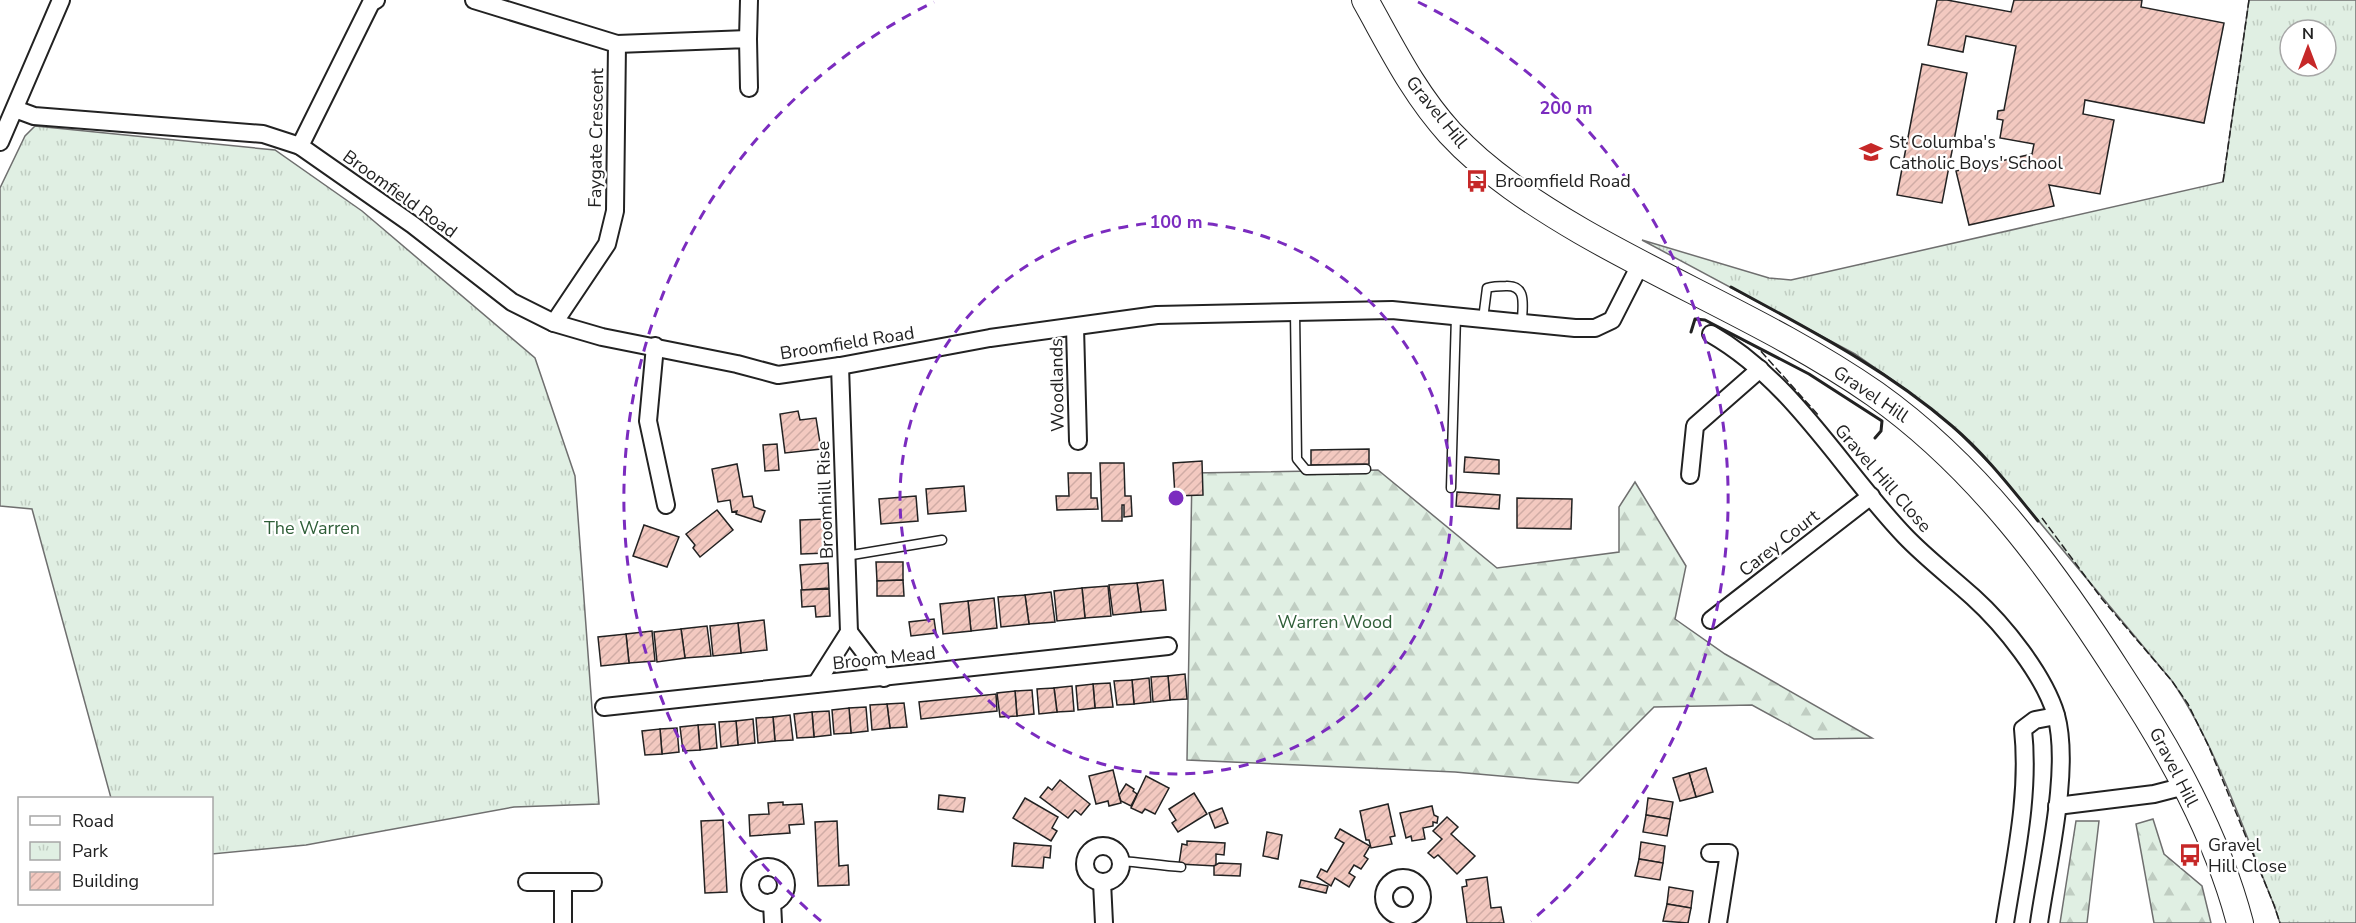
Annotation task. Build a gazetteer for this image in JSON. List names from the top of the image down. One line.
{"streets":{"main road":["Gravel Hill"],"street":["Faygate Crescent","Broomfield Road","Woodlands","Gravel Hill Close","Broomhill Rise","Carey Court","Broom Mead"]},"crossings":[["Gravel Hill","Broomfield Road"],["Faygate Crescent","Broomfield Road"],["Broomfield Road","Woodlands"],["Broomfield Road","Broomhill Rise"],["Gravel Hill Close","Carey Court"]],"parks":["The Warren","Warren Wood"],"places":{"school or university":["St Columba's Catholic Boys' School"],"bus stop":["Broomfield Road","Gravel Hill Close"]},"legend":["Road","Park","Building"],"north":"top","rings":["200 m","100 m"]}
